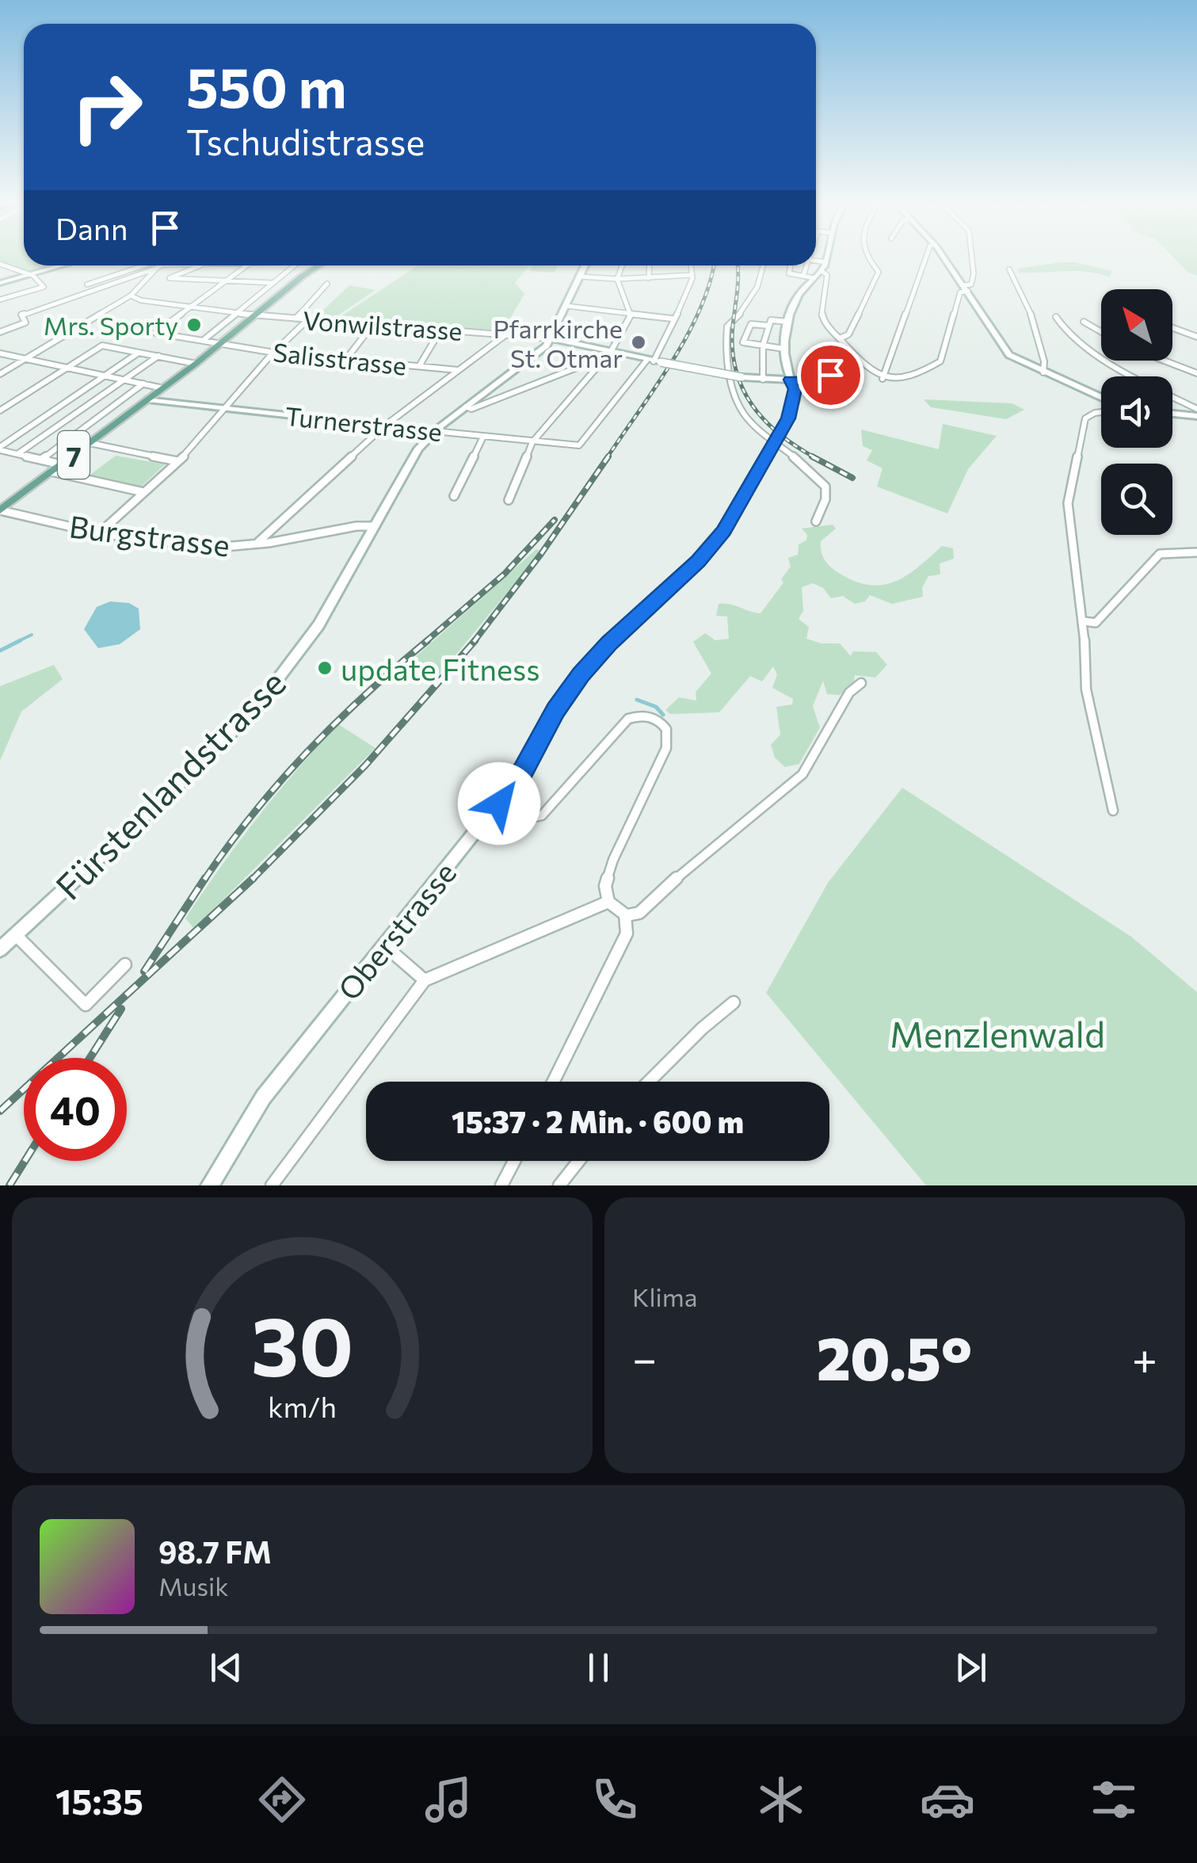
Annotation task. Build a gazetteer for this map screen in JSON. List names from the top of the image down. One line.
{"streets":{"main road":["7"],"street":["Vonwilstrasse","Salisstrasse","Turnerstrasse","Burgstrasse","Fürstenlandstrasse","Oberstrasse"]},"crossings":[["Vonwilstrasse","Salisstrasse"],["Vonwilstrasse","Turnerstrasse"],["Vonwilstrasse","7"],["Vonwilstrasse","Oberstrasse"],["Salisstrasse","7"],["Turnerstrasse","7"],["7","Burgstrasse"],["Burgstrasse","Fürstenlandstrasse"]],"parks":["Menzlenwald"],"places":["Mrs. Sporty","Pfarrkirche St. Otmar","update Fitness"],"north":"top left","page":{"turn":["550 m","Tschudistrasse"],"then":"Dann","limit":"40","trip":"15:37 · 2 Min. · 600 m","tile":"Klima","heat":["−","20.5°","+"],"song":["98.7 FM","Musik"],"tabs":"15:35","gauge":["30","km/h"]}}
